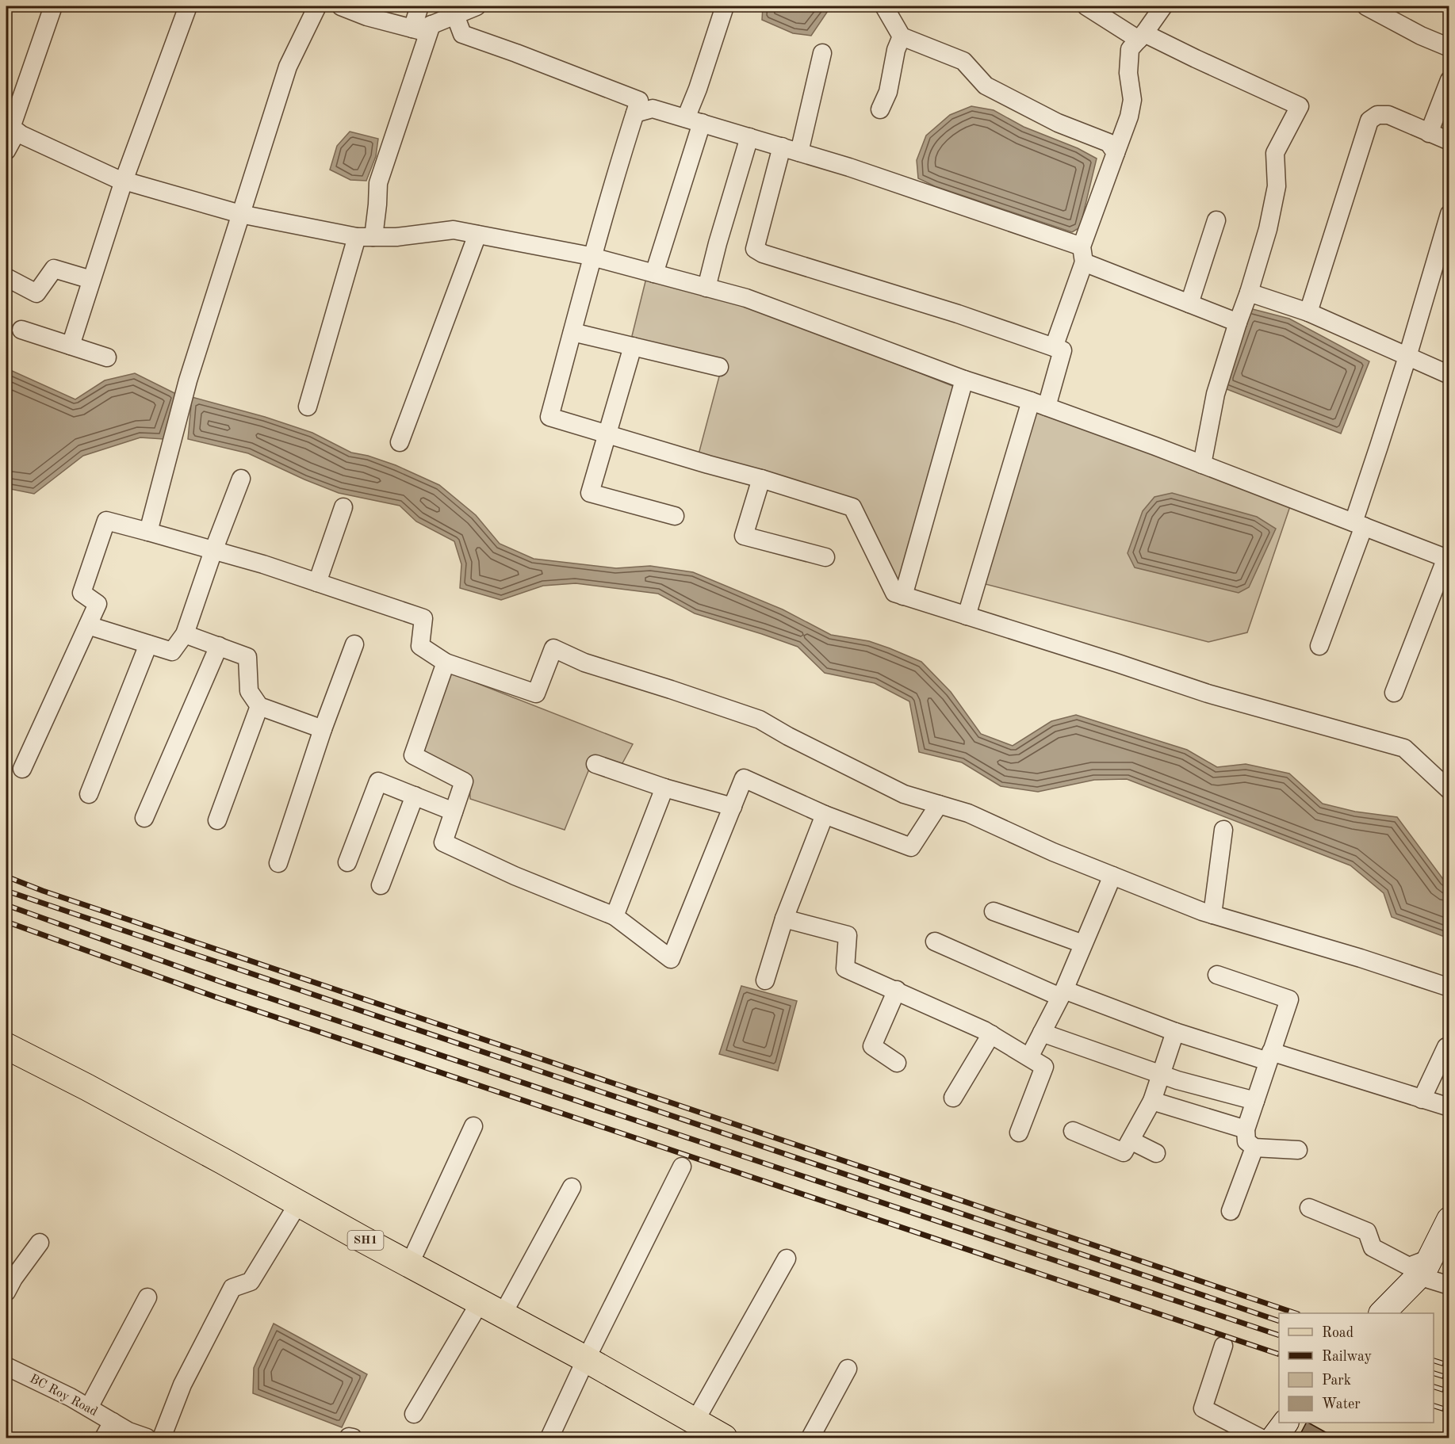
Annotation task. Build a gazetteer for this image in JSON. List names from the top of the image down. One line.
{"streets":{"main road":["SH1"],"street":["BC Roy Road"]},"legend":["Road","Railway","Park","Water"]}
